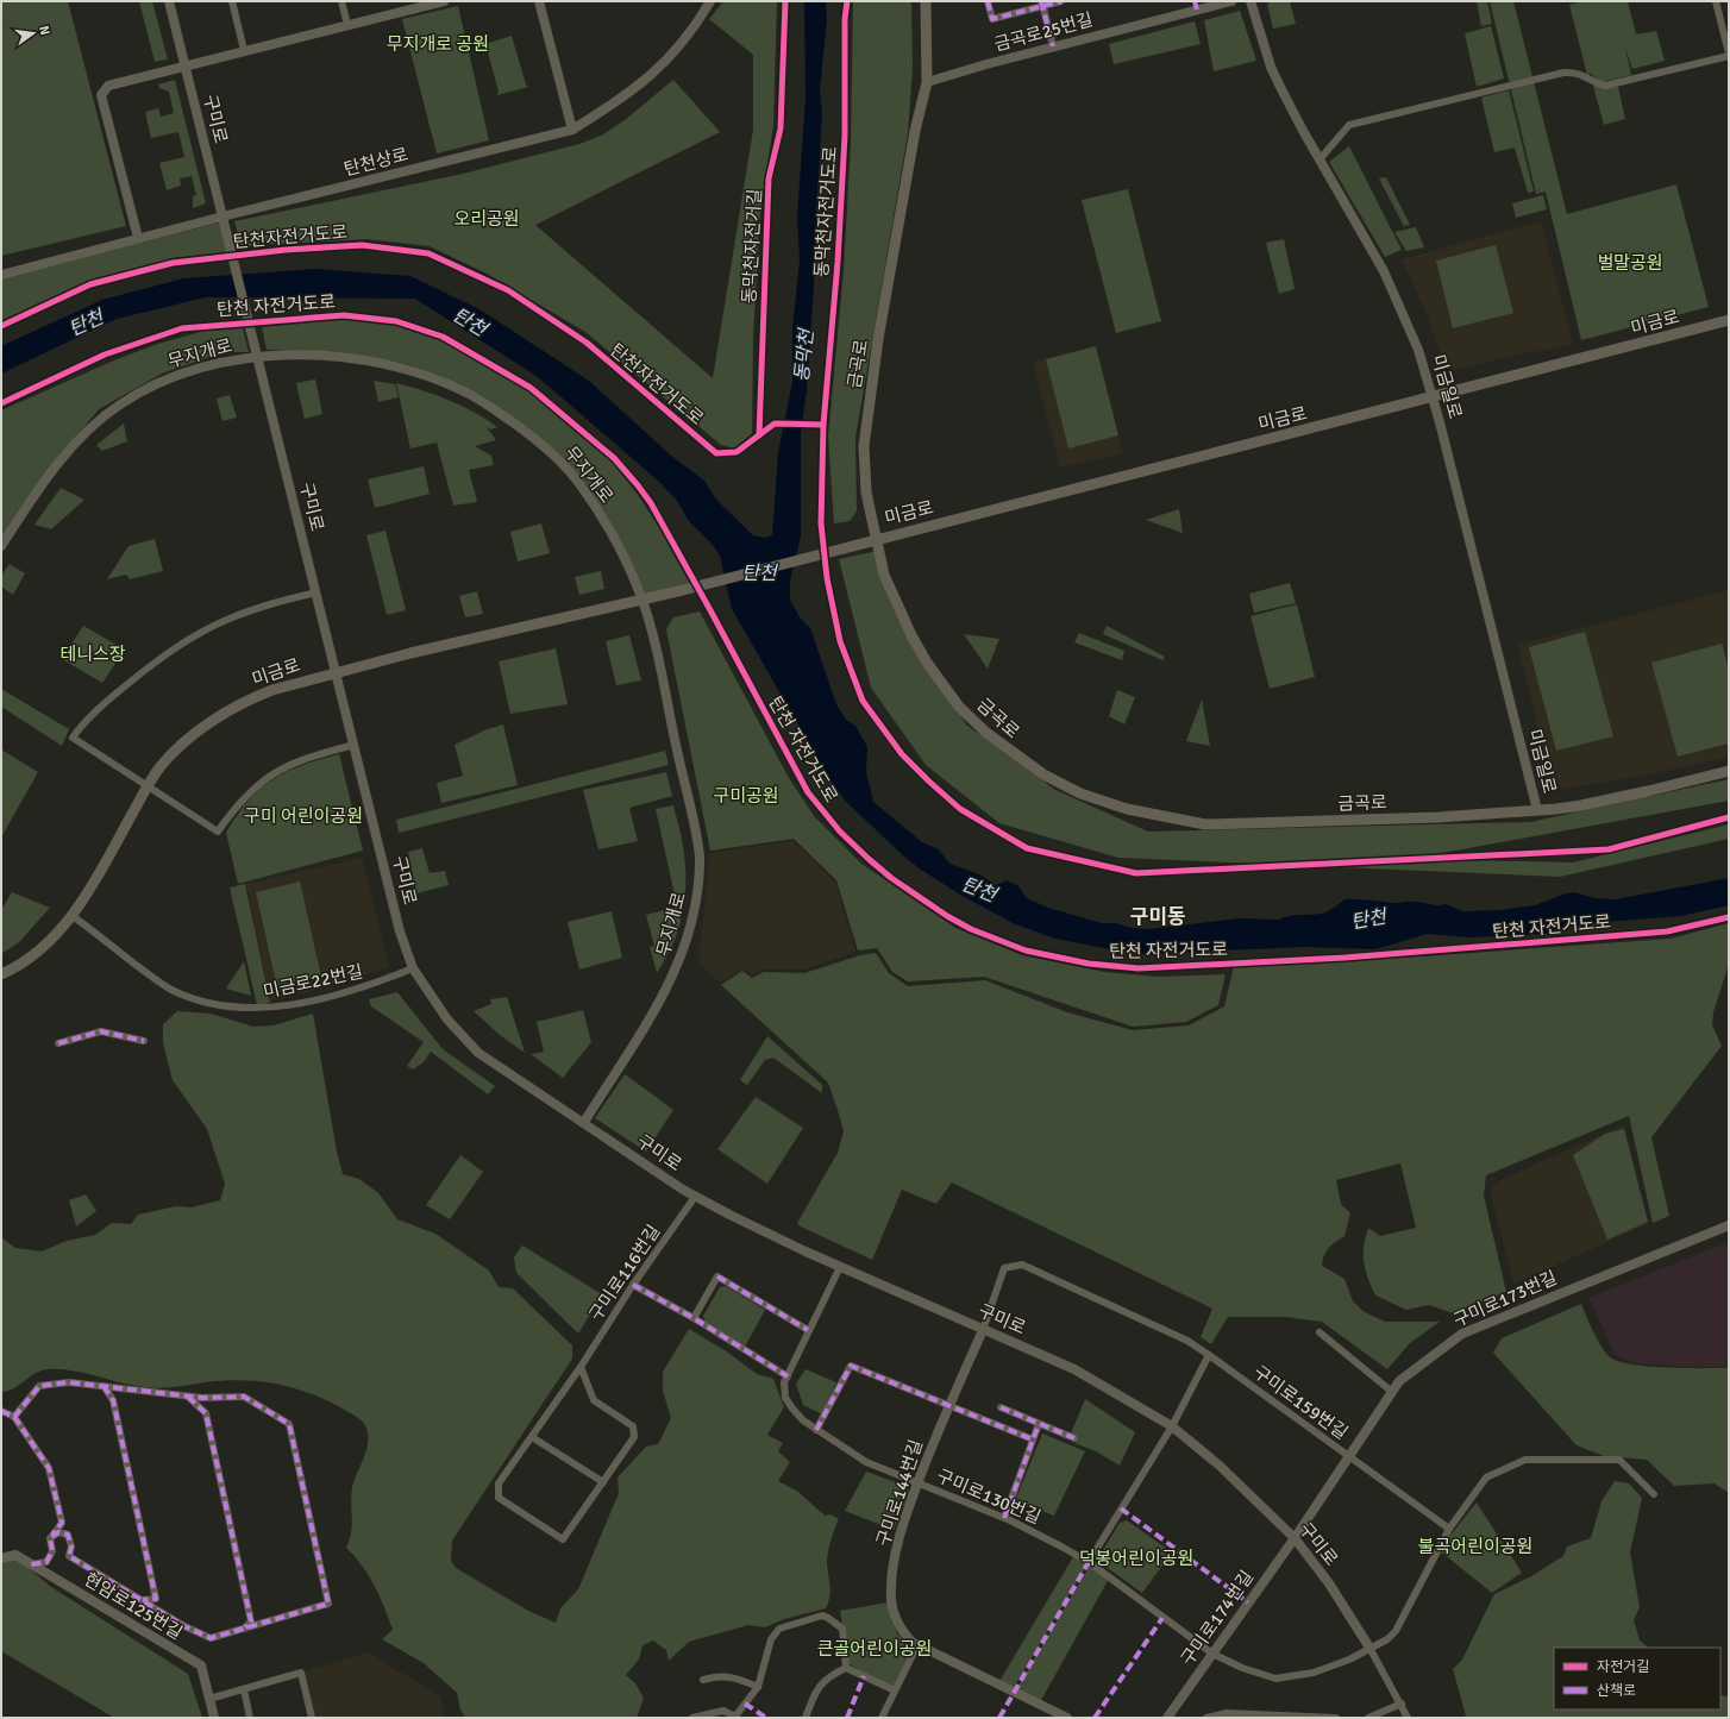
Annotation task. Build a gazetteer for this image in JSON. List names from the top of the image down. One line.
{"streets":{"main road":["미금로","금곡로"],"street":["금곡로25번길","구미로","탄천상로","무지개로","미금일로","미금로22번길","구미로116번길","구미로173번길","구미로159번길","구미로144번길","구미로130번길","현암로125번길","구미로174번길"],"cycle path":["동막천자전거도로","탄천자전거도로","동막천자전거길","탄천 자전거도로"]},"crossings":[["금곡로25번길","금곡로"],["구미로","탄천상로"],["구미로","미금로"],["구미로","무지개로"],["구미로","미금로22번길"],["구미로","구미로116번길"],["구미로","구미로173번길"],["구미로","구미로159번길"],["구미로","구미로144번길"],["구미로","구미로130번길"],["구미로","구미로174번길"],["미금로","무지개로"],["미금로","금곡로"],["미금로","미금일로"],["미금로","미금로22번길"],["금곡로","미금일로"],["구미로173번길","구미로159번길"],["구미로173번길","구미로174번길"],["구미로159번길","구미로144번길"],["구미로144번길","구미로130번길"],["구미로130번길","구미로174번길"]],"districts":["구미동"],"water":["탄천","동막천"],"parks":["무지개로 공원","오리공원","벌말공원","테니스장","구미공원","구미 어린이공원","불곡어린이공원","덕봉어린이공원","큰골어린이공원"],"legend":["자전거길","산책로"],"north":"right"}
